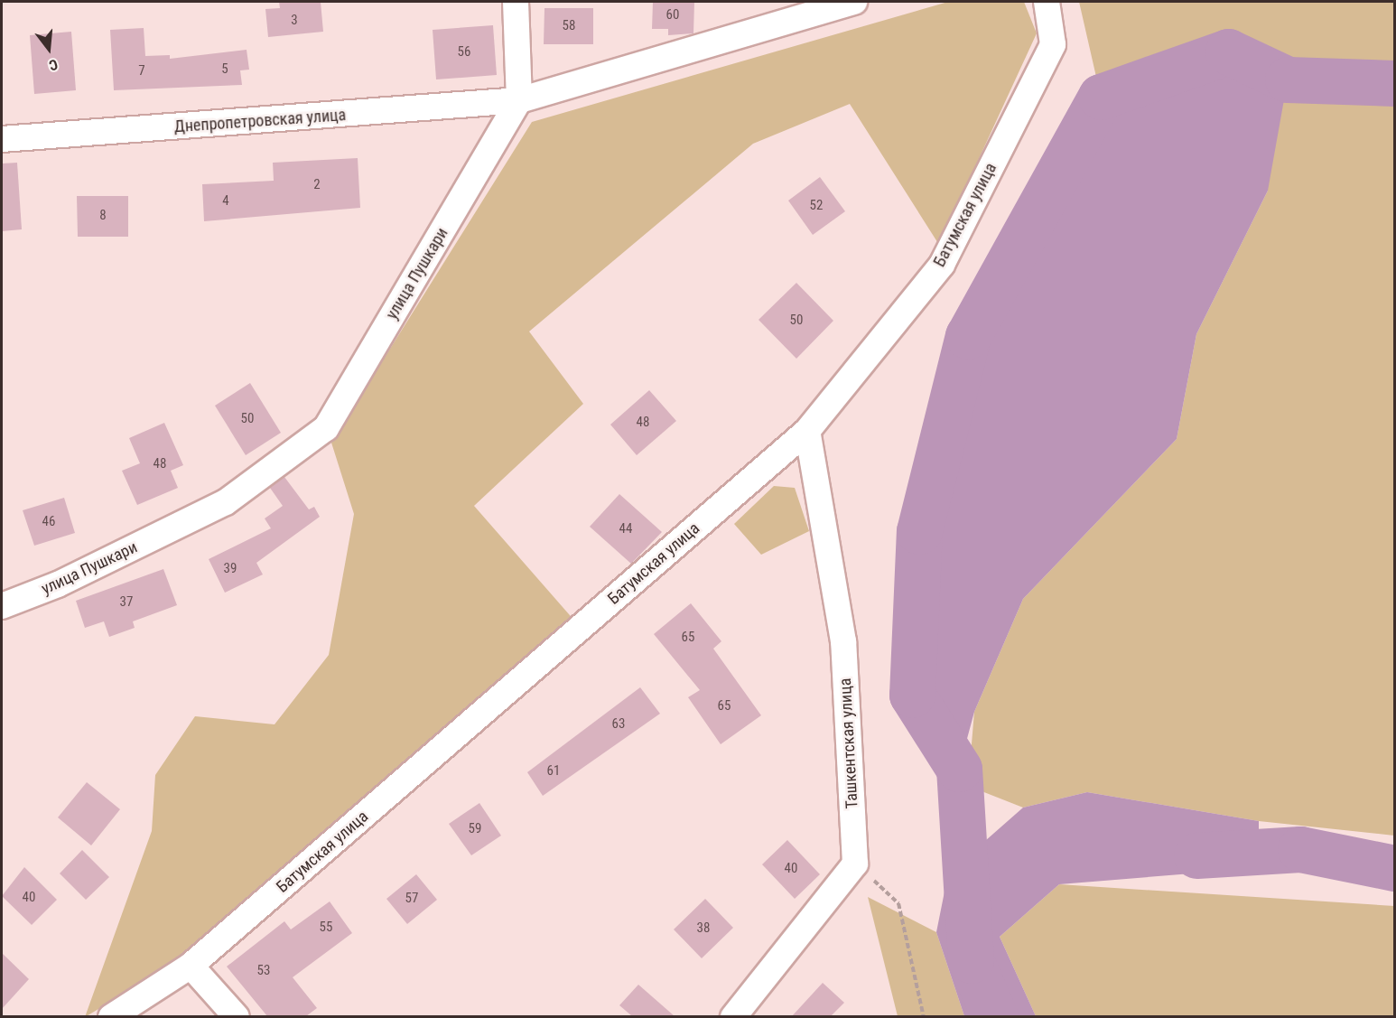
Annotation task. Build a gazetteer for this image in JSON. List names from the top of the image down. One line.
{"streets":{"street":["Днепропетровская улица","Батумская улица","улица Пушкари","Ташкентская улица"]},"crossings":[["Днепропетровская улица","улица Пушкари"],["Батумская улица","Ташкентская улица"]],"house_numbers":["60","3","58","56","5","7","2","4","52","8","50","50","48","48","46","44","39","37","65","65","63","61","59","40","40","57","55","38","53"],"north":"bottom"}
